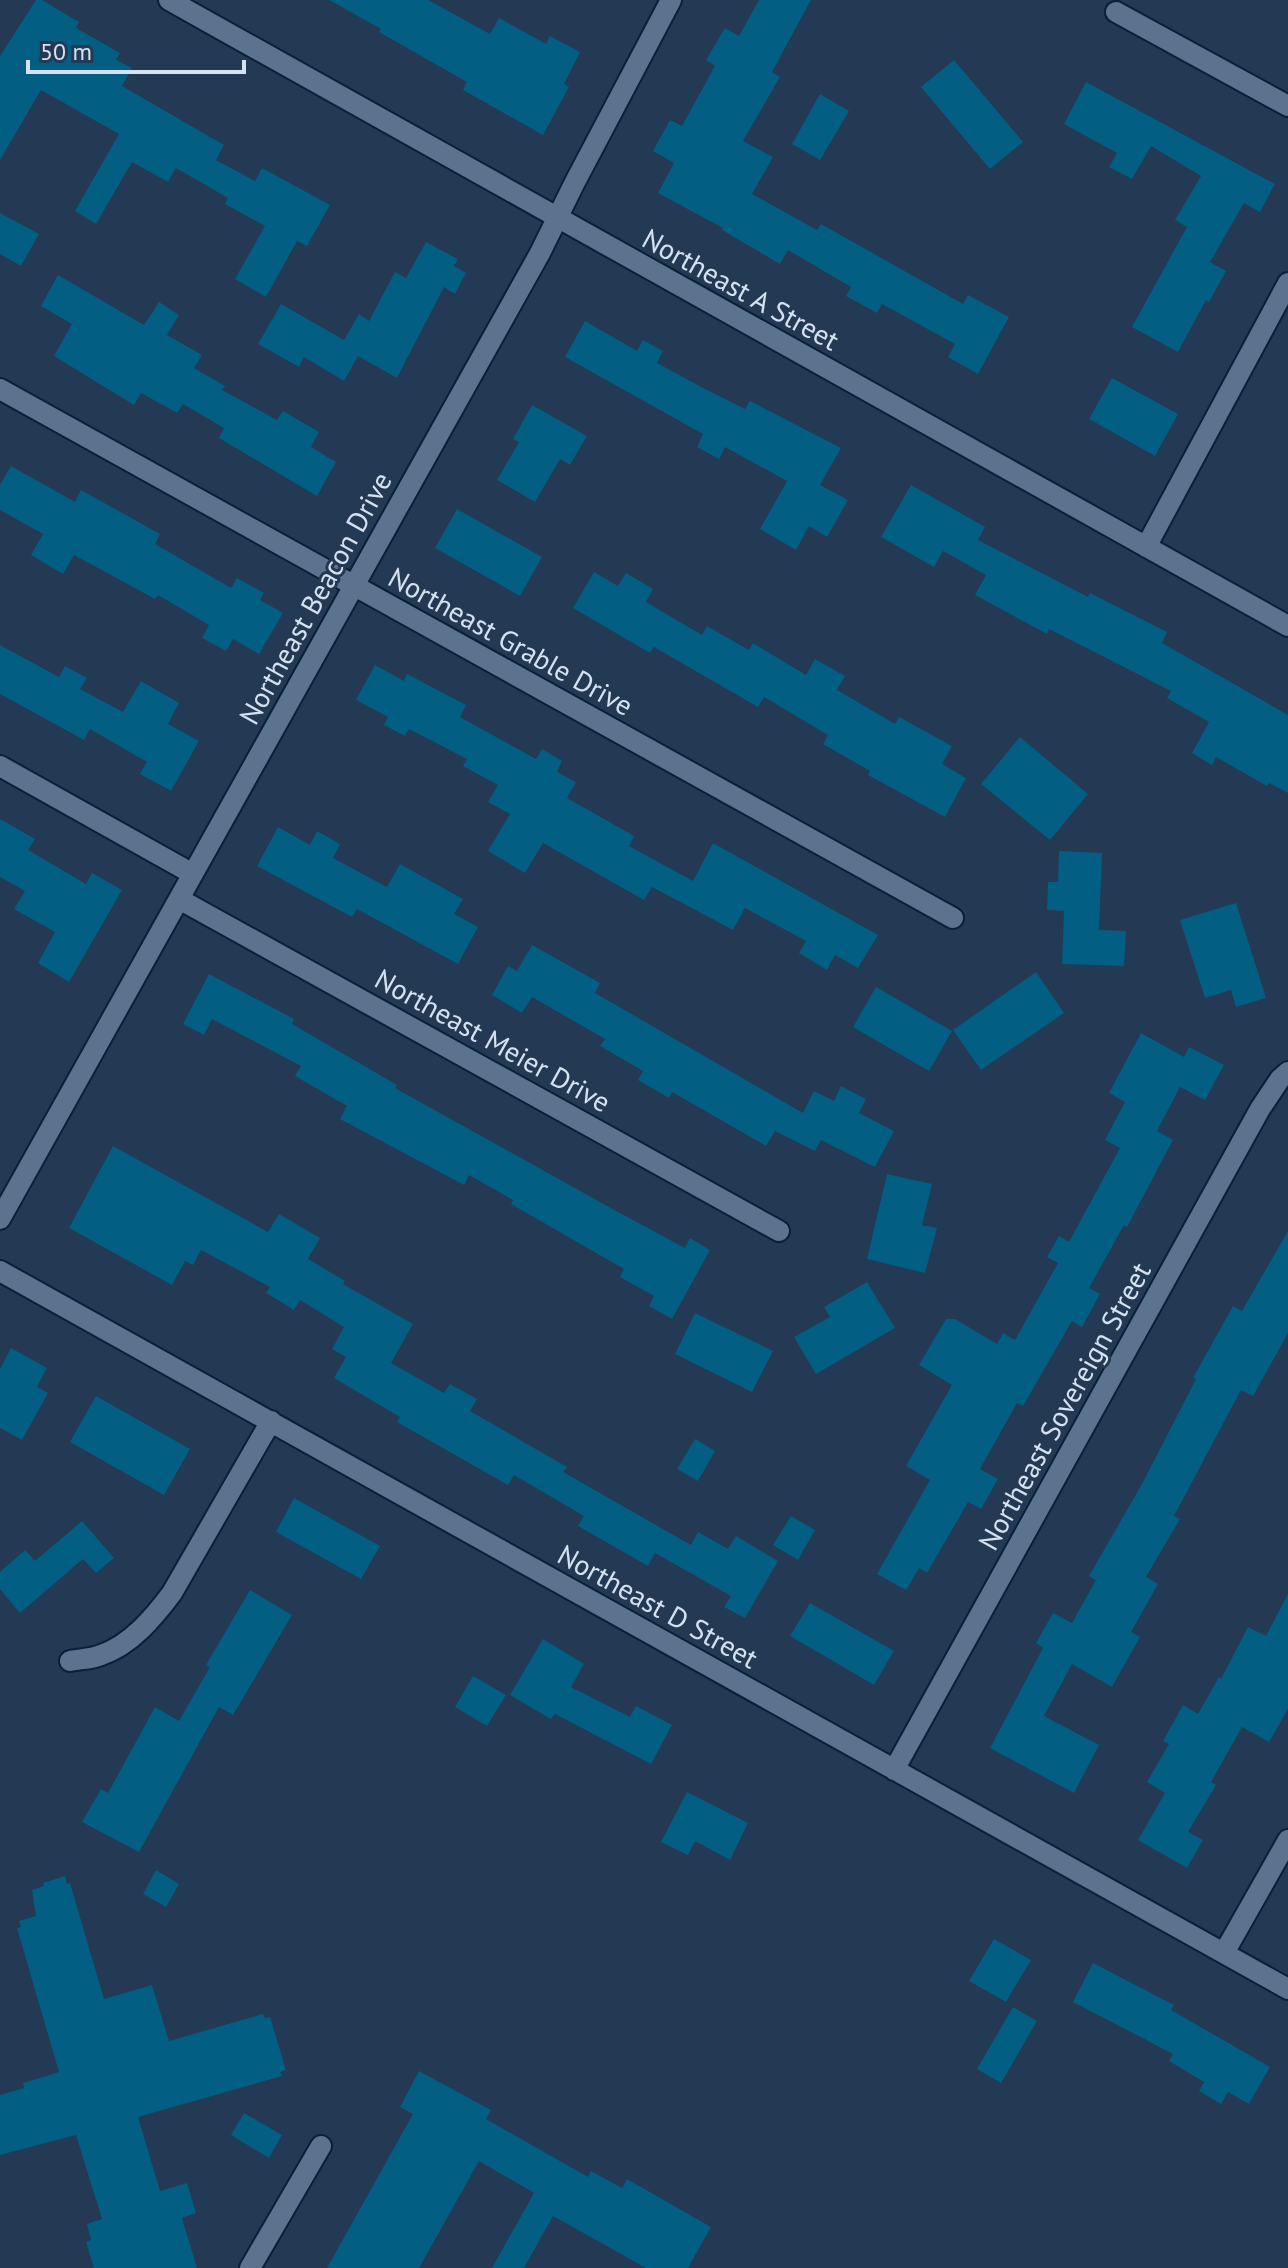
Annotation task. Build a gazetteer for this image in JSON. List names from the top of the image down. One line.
{"streets":{"street":["Northeast A Street","Northeast Beacon Drive","Northeast Grable Drive","Northeast Meier Drive","Northeast Sovereign Street","Northeast D Street"]},"crossings":[["Northeast A Street","Northeast Beacon Drive"],["Northeast Beacon Drive","Northeast Grable Drive"],["Northeast Beacon Drive","Northeast Meier Drive"],["Northeast Sovereign Street","Northeast D Street"]],"scale_bar":"50 m"}
